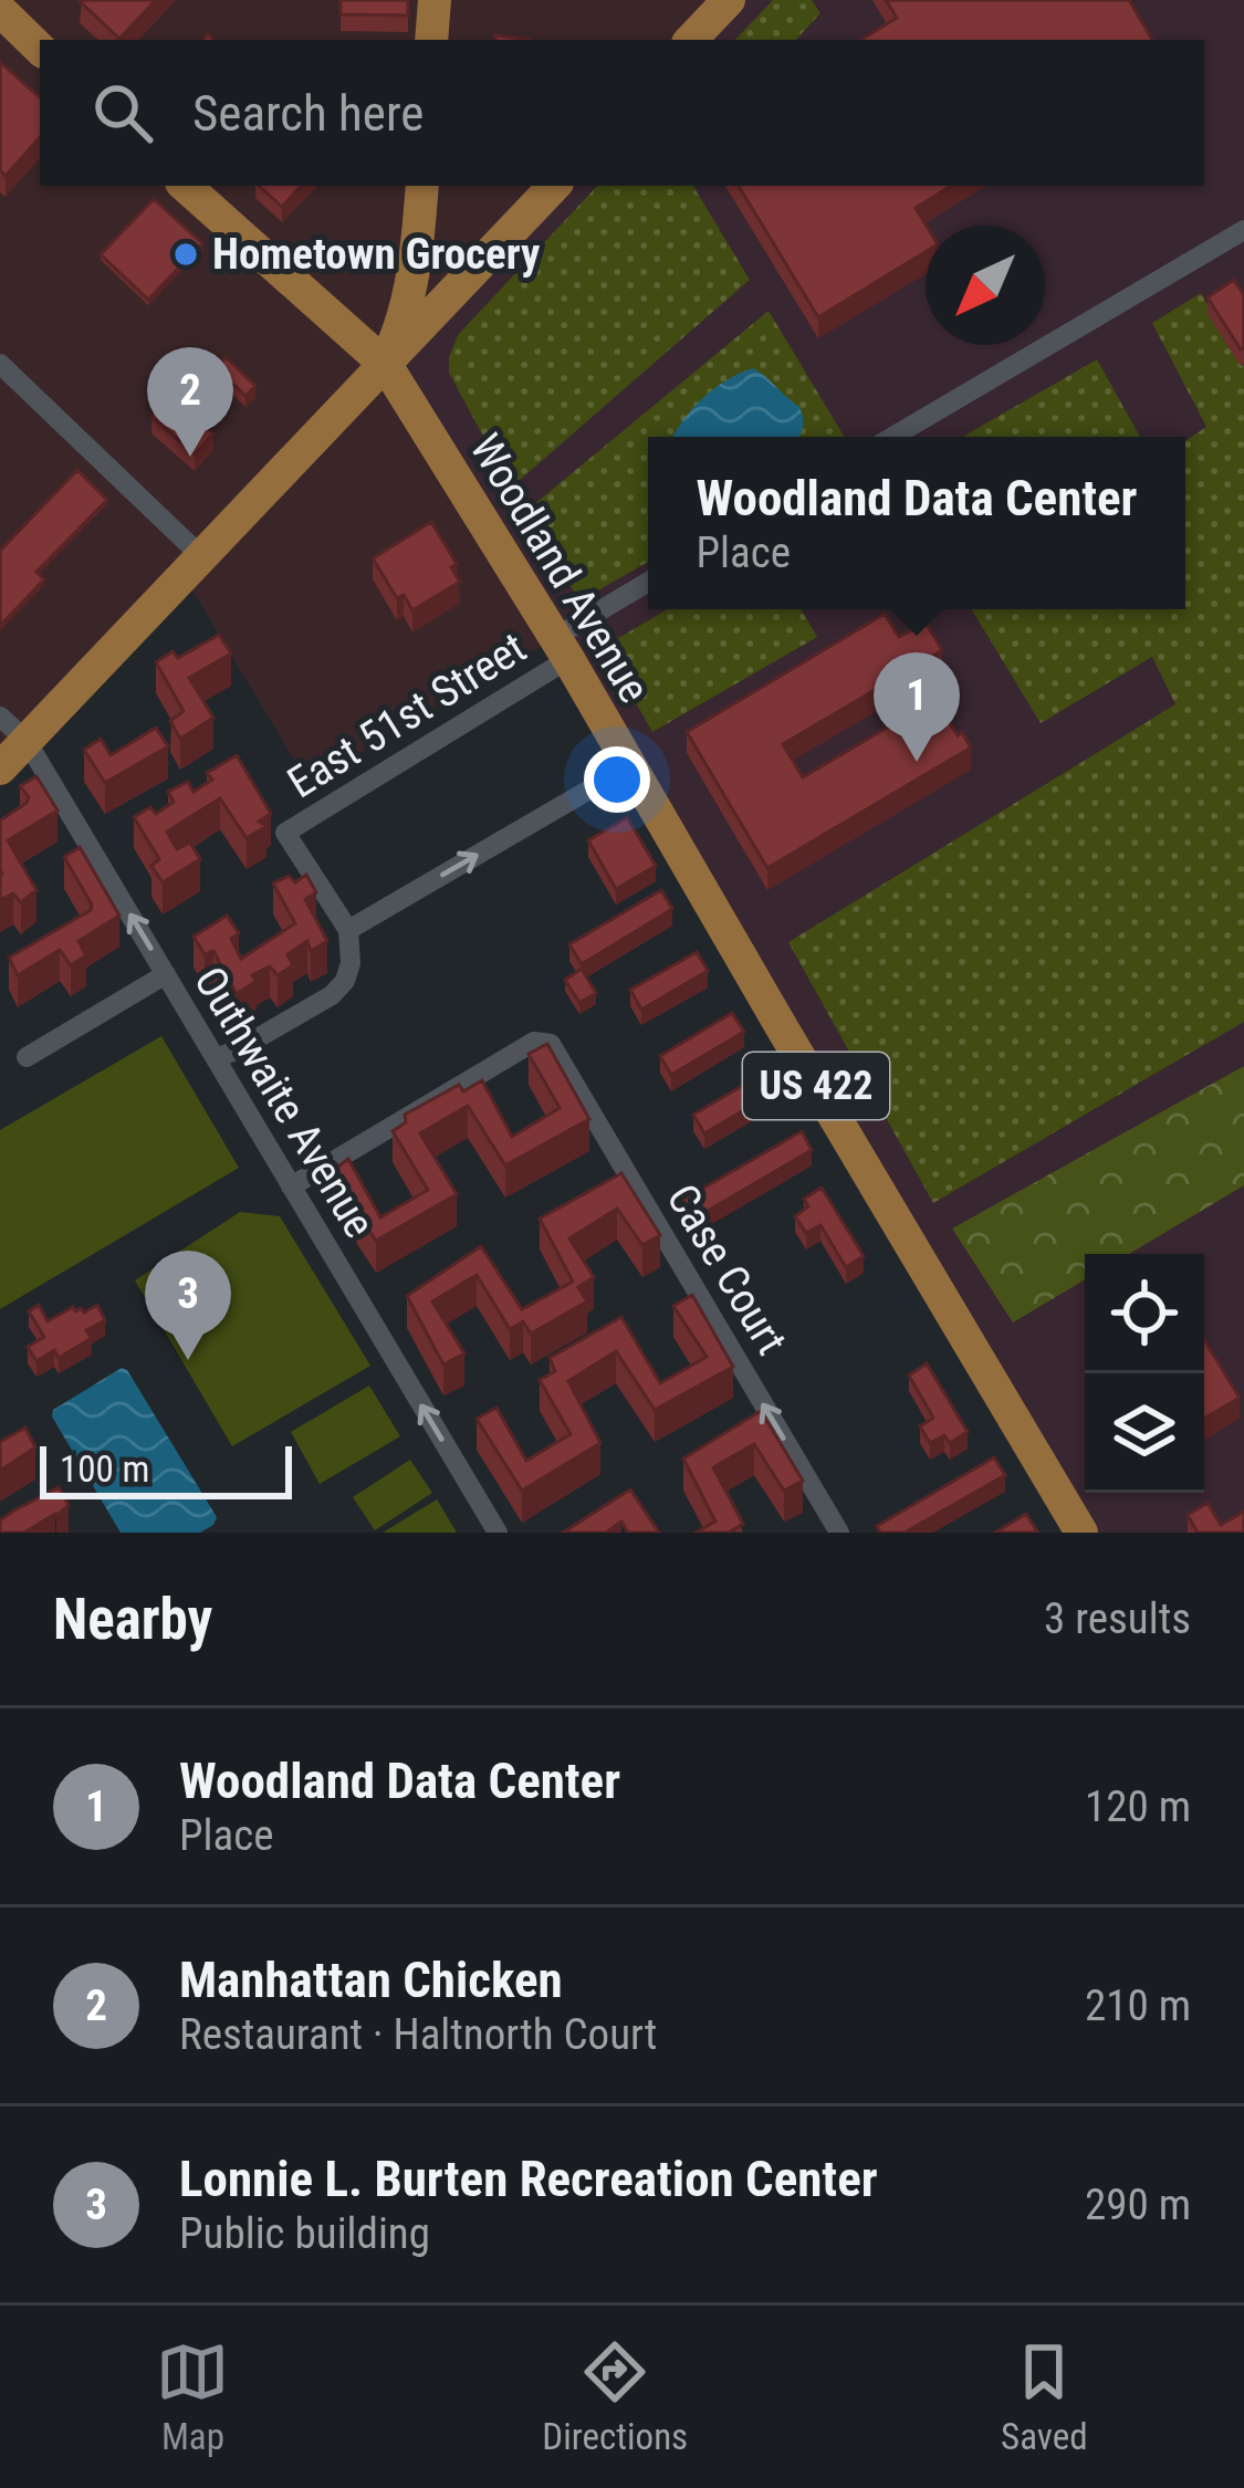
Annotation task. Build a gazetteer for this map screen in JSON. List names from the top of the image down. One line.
{"streets":{"main road":["Woodland Avenue","US 422"],"street":["East 51st Street","Outhwaite Avenue","Case Court"]},"crossings":[["Woodland Avenue","East 51st Street"],["Outhwaite Avenue","Case Court"]],"one_way":["Outhwaite Avenue"],"places":["Hometown Grocery"],"scale_bar":"100 m","north":"bottom left","page":{"search":"Search here","pins":["2","1","3"],"popup":["Woodland Data Center","Place"],"scale":"100 m","heading":["Nearby","3 results"],"list":[{"mark":"1","name":"Woodland Data Center","note":"Place","value":"120 m"},{"mark":"2","name":"Manhattan Chicken","note":"Restaurant · Haltnorth Court","value":"210 m"},{"mark":"3","name":"Lonnie L. Burten Recreation Center","note":"Public building","value":"290 m"}],"nav":["Map","Directions","Saved"]}}
